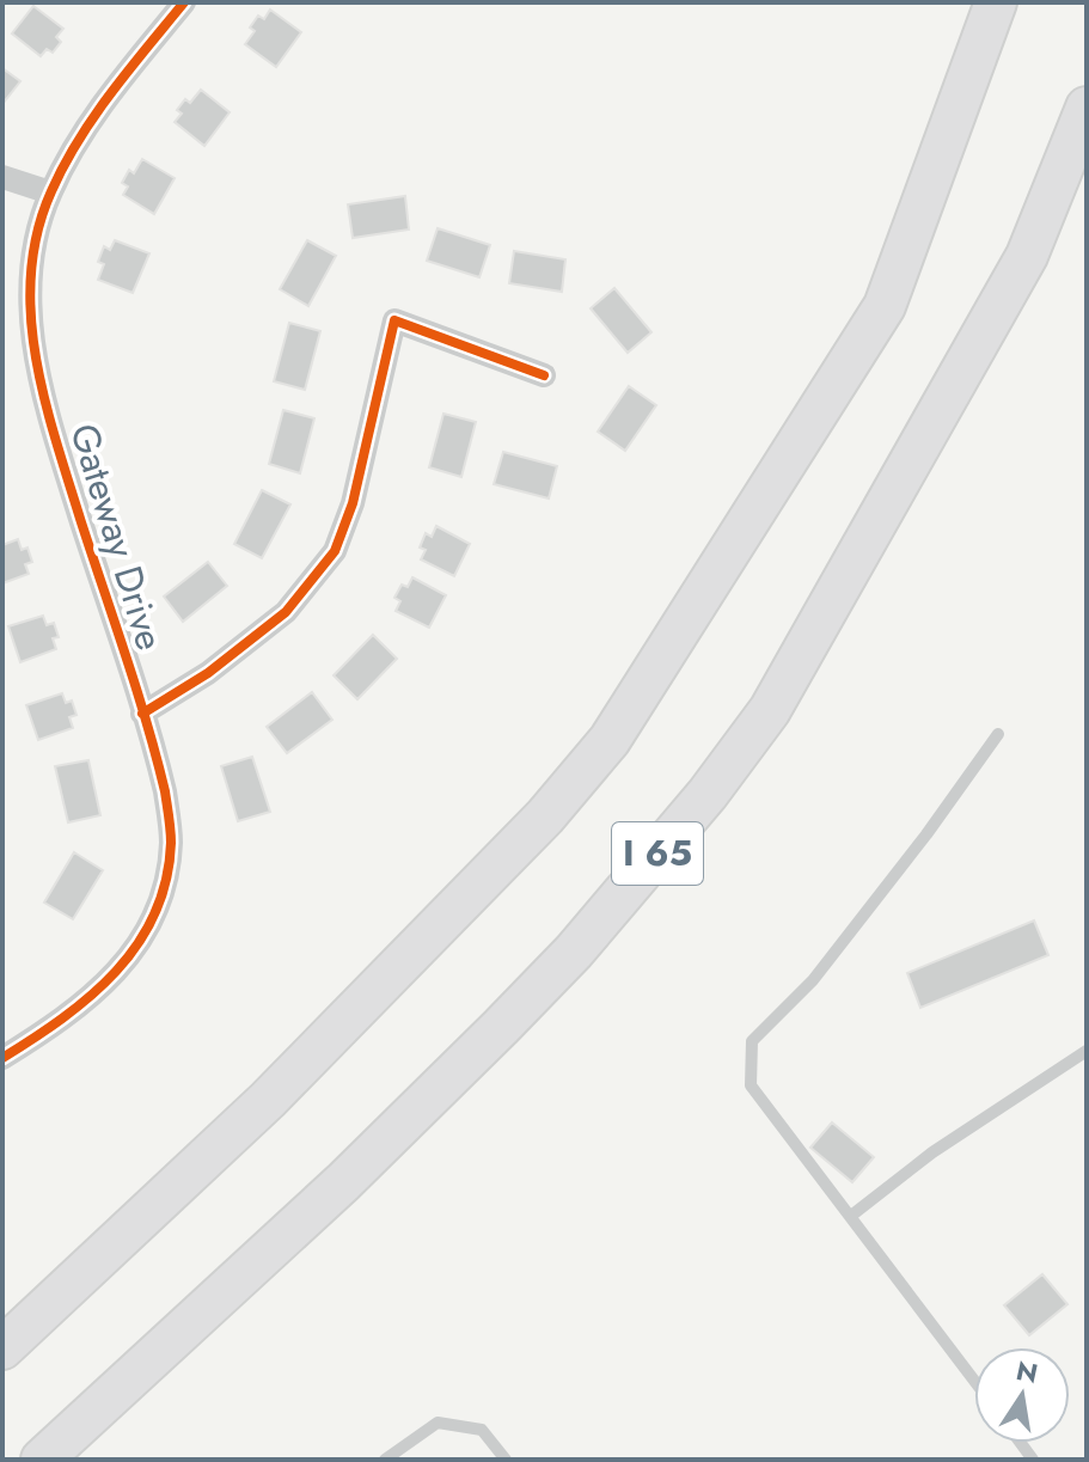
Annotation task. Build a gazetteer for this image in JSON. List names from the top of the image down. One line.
{"streets":{"highway":["I 65"],"street":["Gateway Drive"]},"north":"top"}
